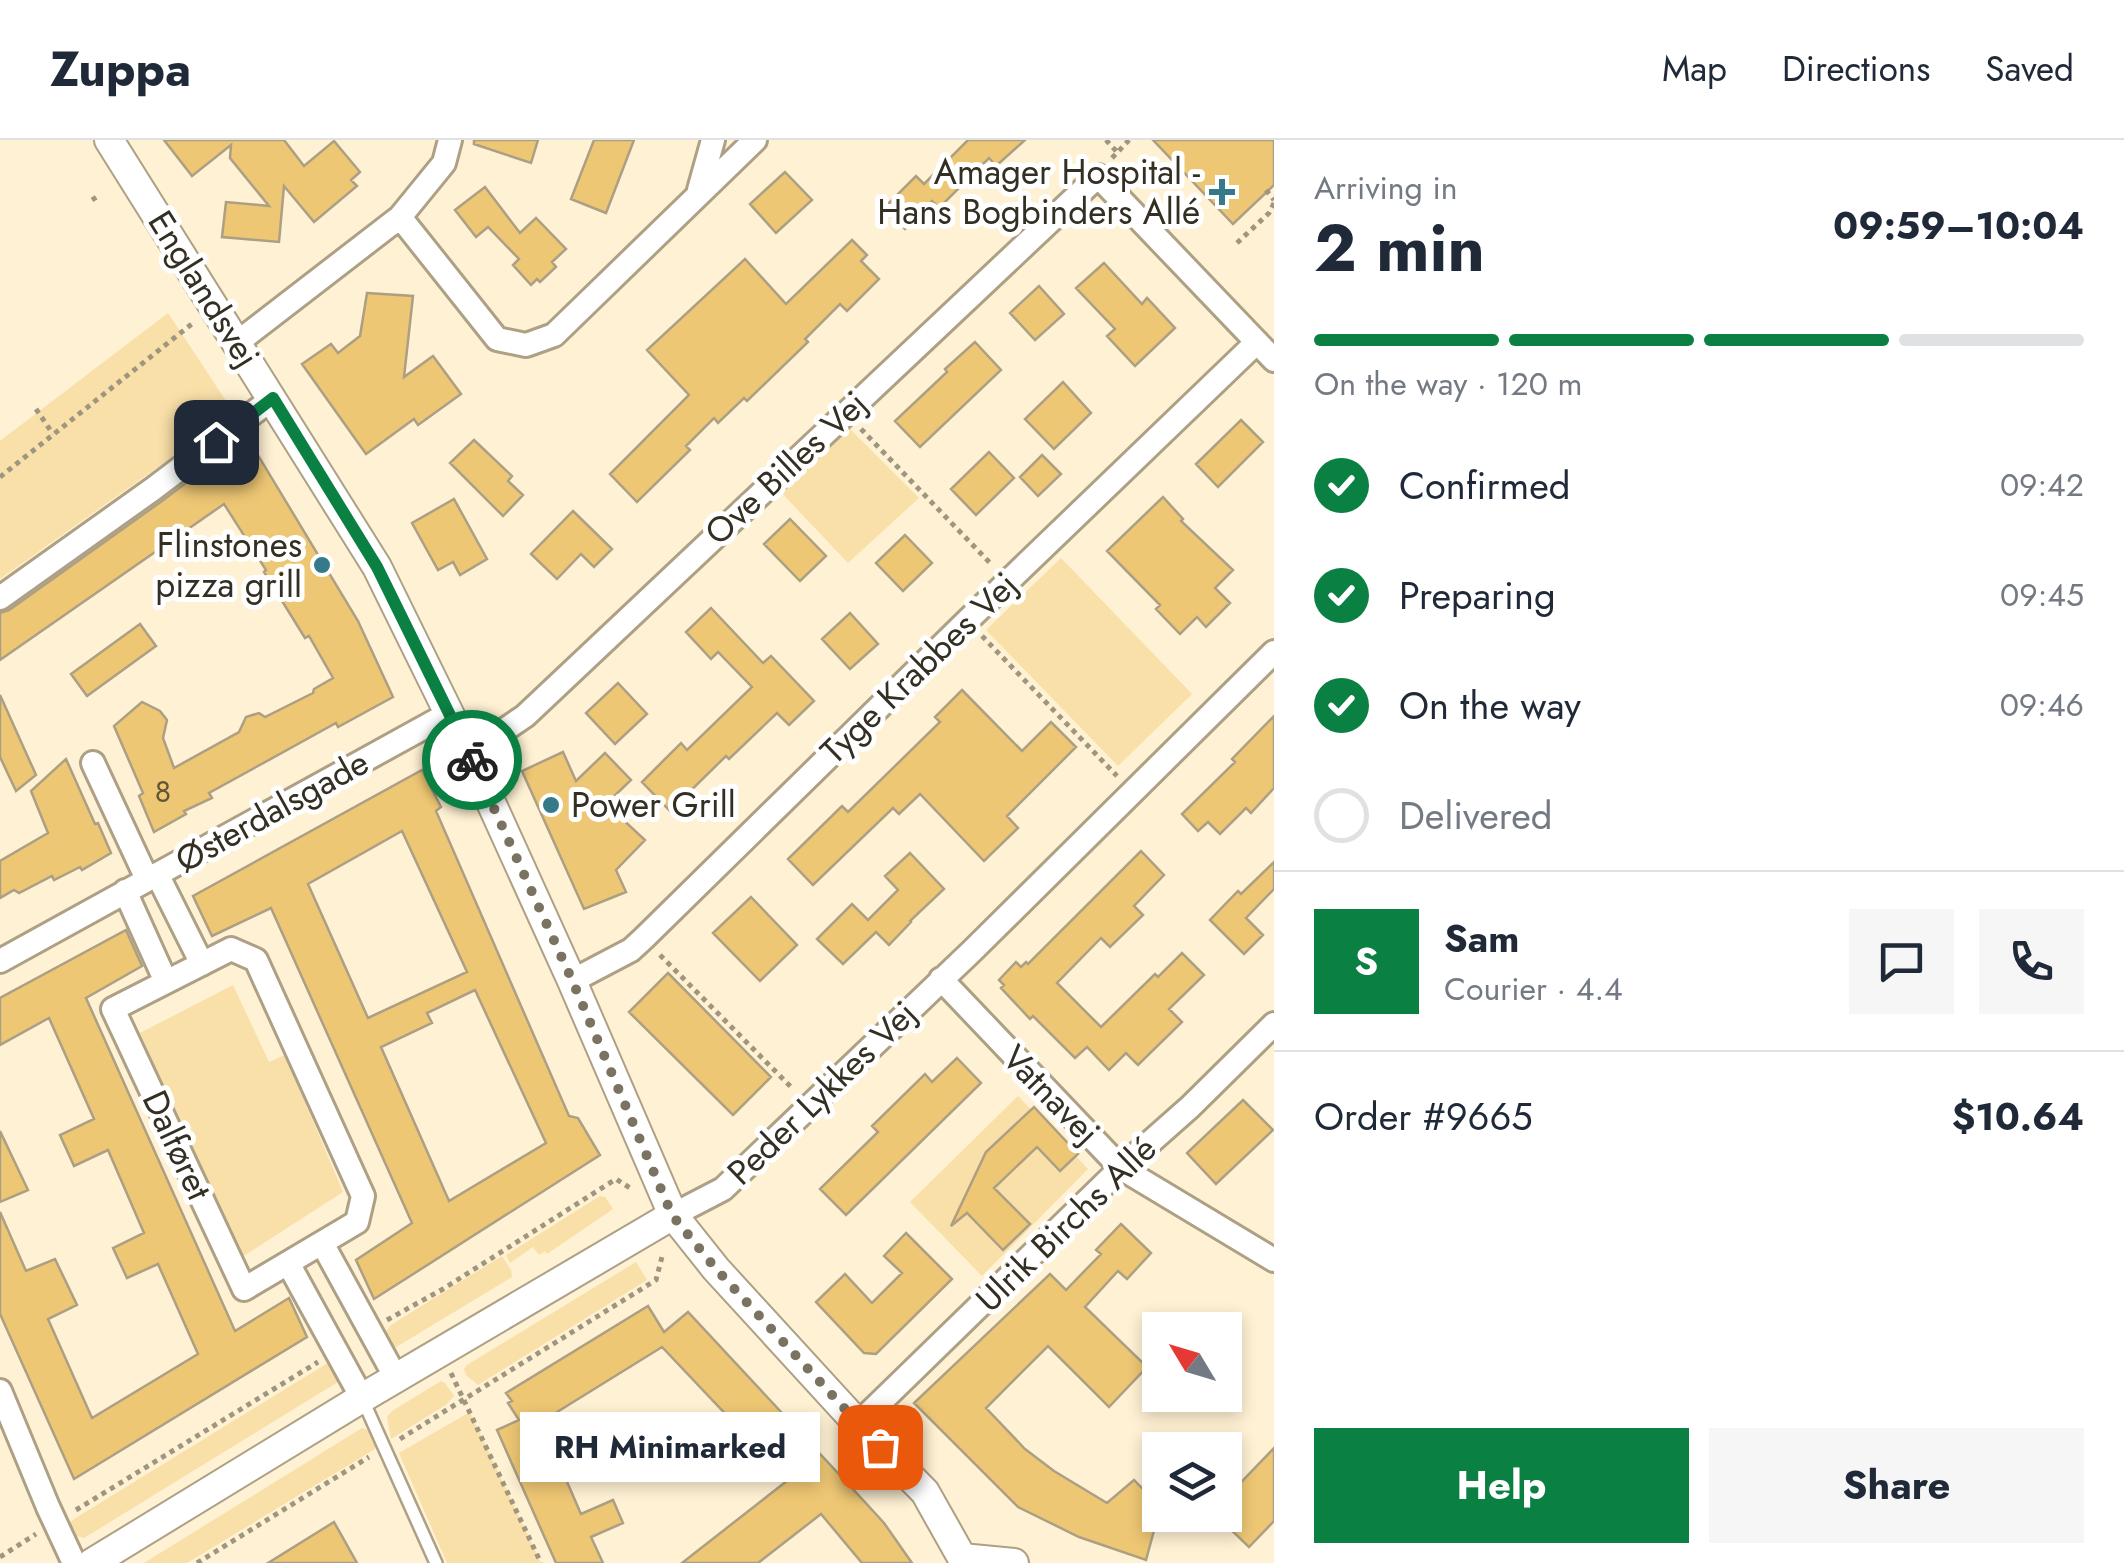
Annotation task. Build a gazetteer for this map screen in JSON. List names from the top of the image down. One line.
{"streets":{"street":["Englandsvej","Ove Billes Vej","Tyge Krabbes Vej","Østerdalsgade","Peder Lykkes Vej","Vatnavej","Dalføret","Ulrik Birchs Allé"]},"crossings":[["Englandsvej","Ove Billes Vej"],["Englandsvej","Tyge Krabbes Vej"],["Englandsvej","Østerdalsgade"],["Englandsvej","Peder Lykkes Vej"],["Englandsvej","Ulrik Birchs Allé"],["Ove Billes Vej","Tyge Krabbes Vej"],["Peder Lykkes Vej","Vatnavej"],["Vatnavej","Ulrik Birchs Allé"]],"places":{"health":["Amager Hospital - Hans Bogbinders Allé"],"other":["Flinstones pizza grill","Power Grill","RH Minimarked"]},"house_numbers":["8"],"north":"top left","page":{"header":"Zuppa","nav":["Map","Directions","Saved"],"heading":["2 min","Arriving in","09:59–10:04"],"panel":["Sam","Courier · 4.4","Order #9665","$10.64"],"bar":"On the way · 120 m","list":[["Confirmed","09:42"],["Preparing","09:45"],["On the way","09:46"],"Delivered"],"round":"S","buttons":["Help","Share"],"bubble":"RH Minimarked"}}
